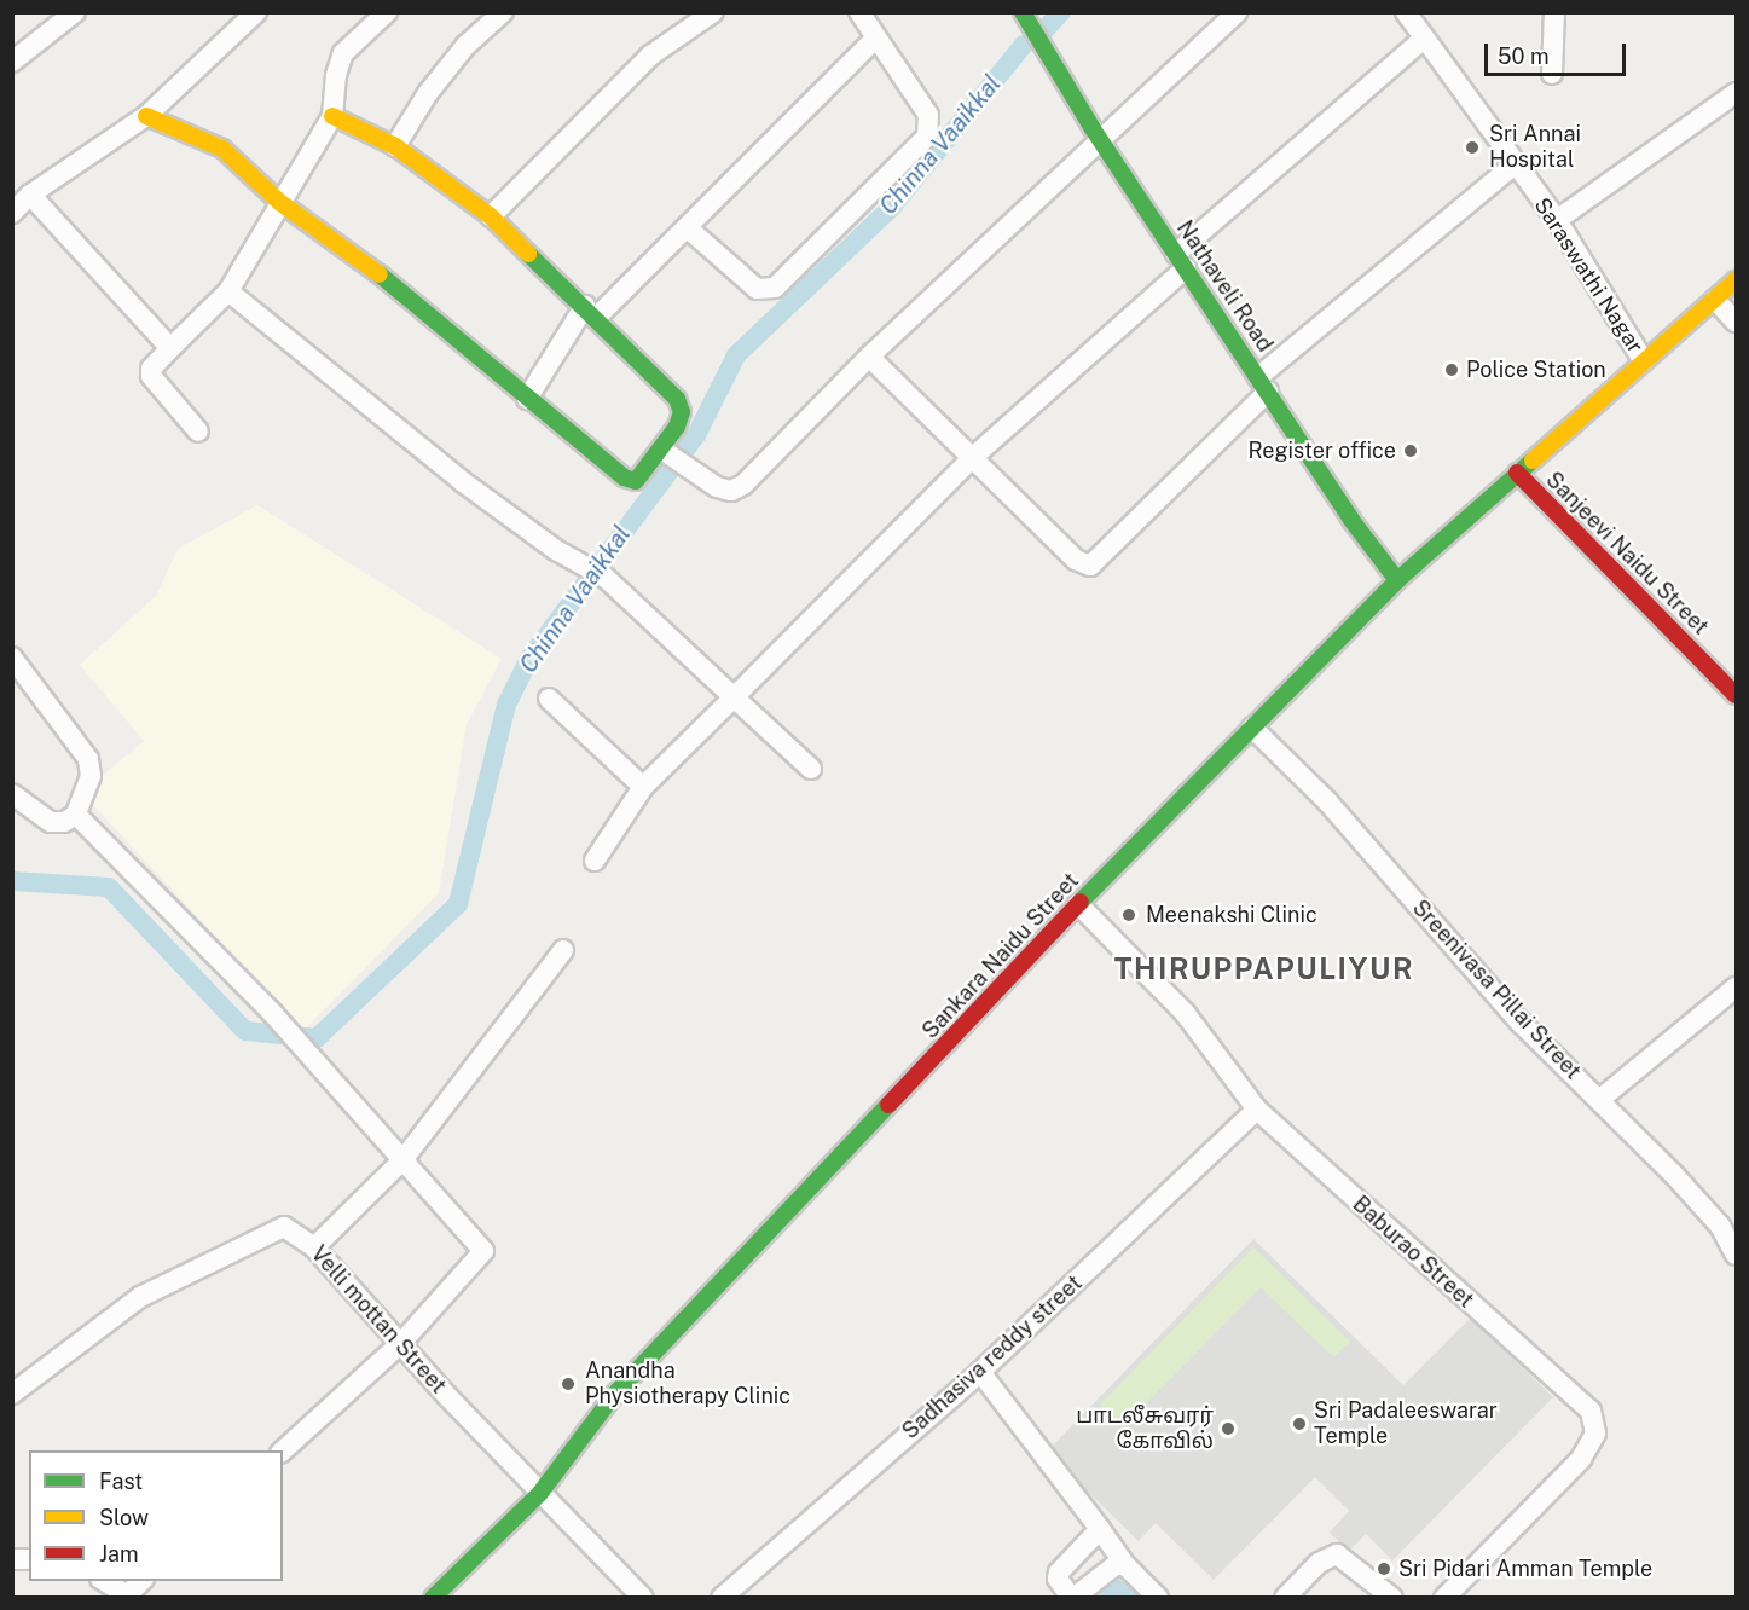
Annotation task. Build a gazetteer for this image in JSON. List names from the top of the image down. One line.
{"streets":{"main road":["Nathaveli Road","Sanjeevi Naidu Street","Sankara Naidu Street"],"street":["Saraswathi Nagar","Sreenivasa Pillai Street","Baburao Street","Velli mottan Street","Sadhasiva reddy street"]},"crossings":[["Saraswathi Nagar","Sankara Naidu Street"],["Nathaveli Road","Sankara Naidu Street"],["Sanjeevi Naidu Street","Sankara Naidu Street"],["Sankara Naidu Street","Sreenivasa Pillai Street"],["Sankara Naidu Street","Baburao Street"],["Sankara Naidu Street","Velli mottan Street"],["Baburao Street","Sadhasiva reddy street"]],"districts":["THIRUPPAPULIYUR"],"water":["Chinna Vaaikkal"],"places":["Sri Annai Hospital","Police Station","Register office","Meenakshi Clinic","Anandha Physiotherapy Clinic","Sri Padaleeswarar Temple","பாடலீசுவரர் கோவில்","Sri Pidari Amman Temple"],"legend":["Fast","Slow","Jam"],"scale_bar":"50 m"}
